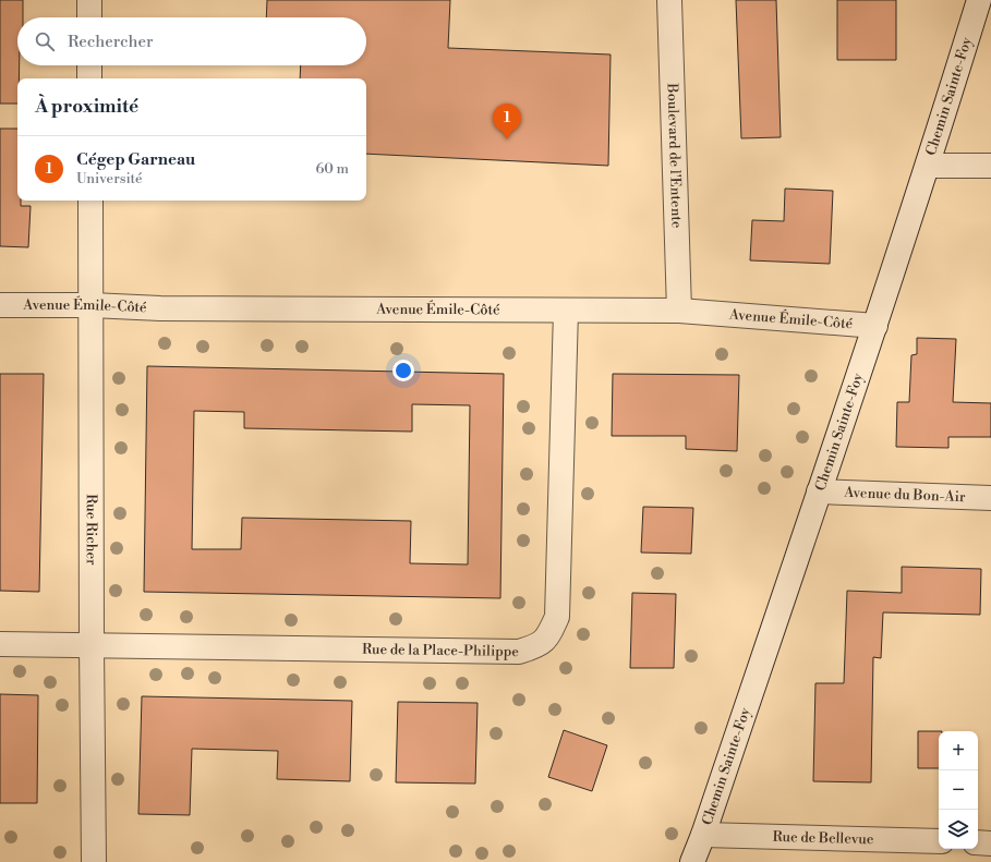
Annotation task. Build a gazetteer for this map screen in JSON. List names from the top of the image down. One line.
{"streets":{"street":["Chemin Sainte-Foy","Boulevard de l'Entente","Avenue Émile-Côté","Avenue du Bon-Air","Rue Richer","Rue de la Place-Philippe","Rue de Bellevue"]},"crossings":[["Chemin Sainte-Foy","Avenue Émile-Côté"],["Chemin Sainte-Foy","Avenue du Bon-Air"],["Chemin Sainte-Foy","Rue de Bellevue"],["Boulevard de l'Entente","Avenue Émile-Côté"],["Avenue Émile-Côté","Rue Richer"],["Avenue Émile-Côté","Rue de la Place-Philippe"],["Rue Richer","Rue de la Place-Philippe"]],"page":{"search":"Rechercher","heading":"À proximité","pins":"1","list":[{"mark":"1","name":"Cégep Garneau","note":"Université","value":"60 m"}],"map_buttons":["+","−"]}}
